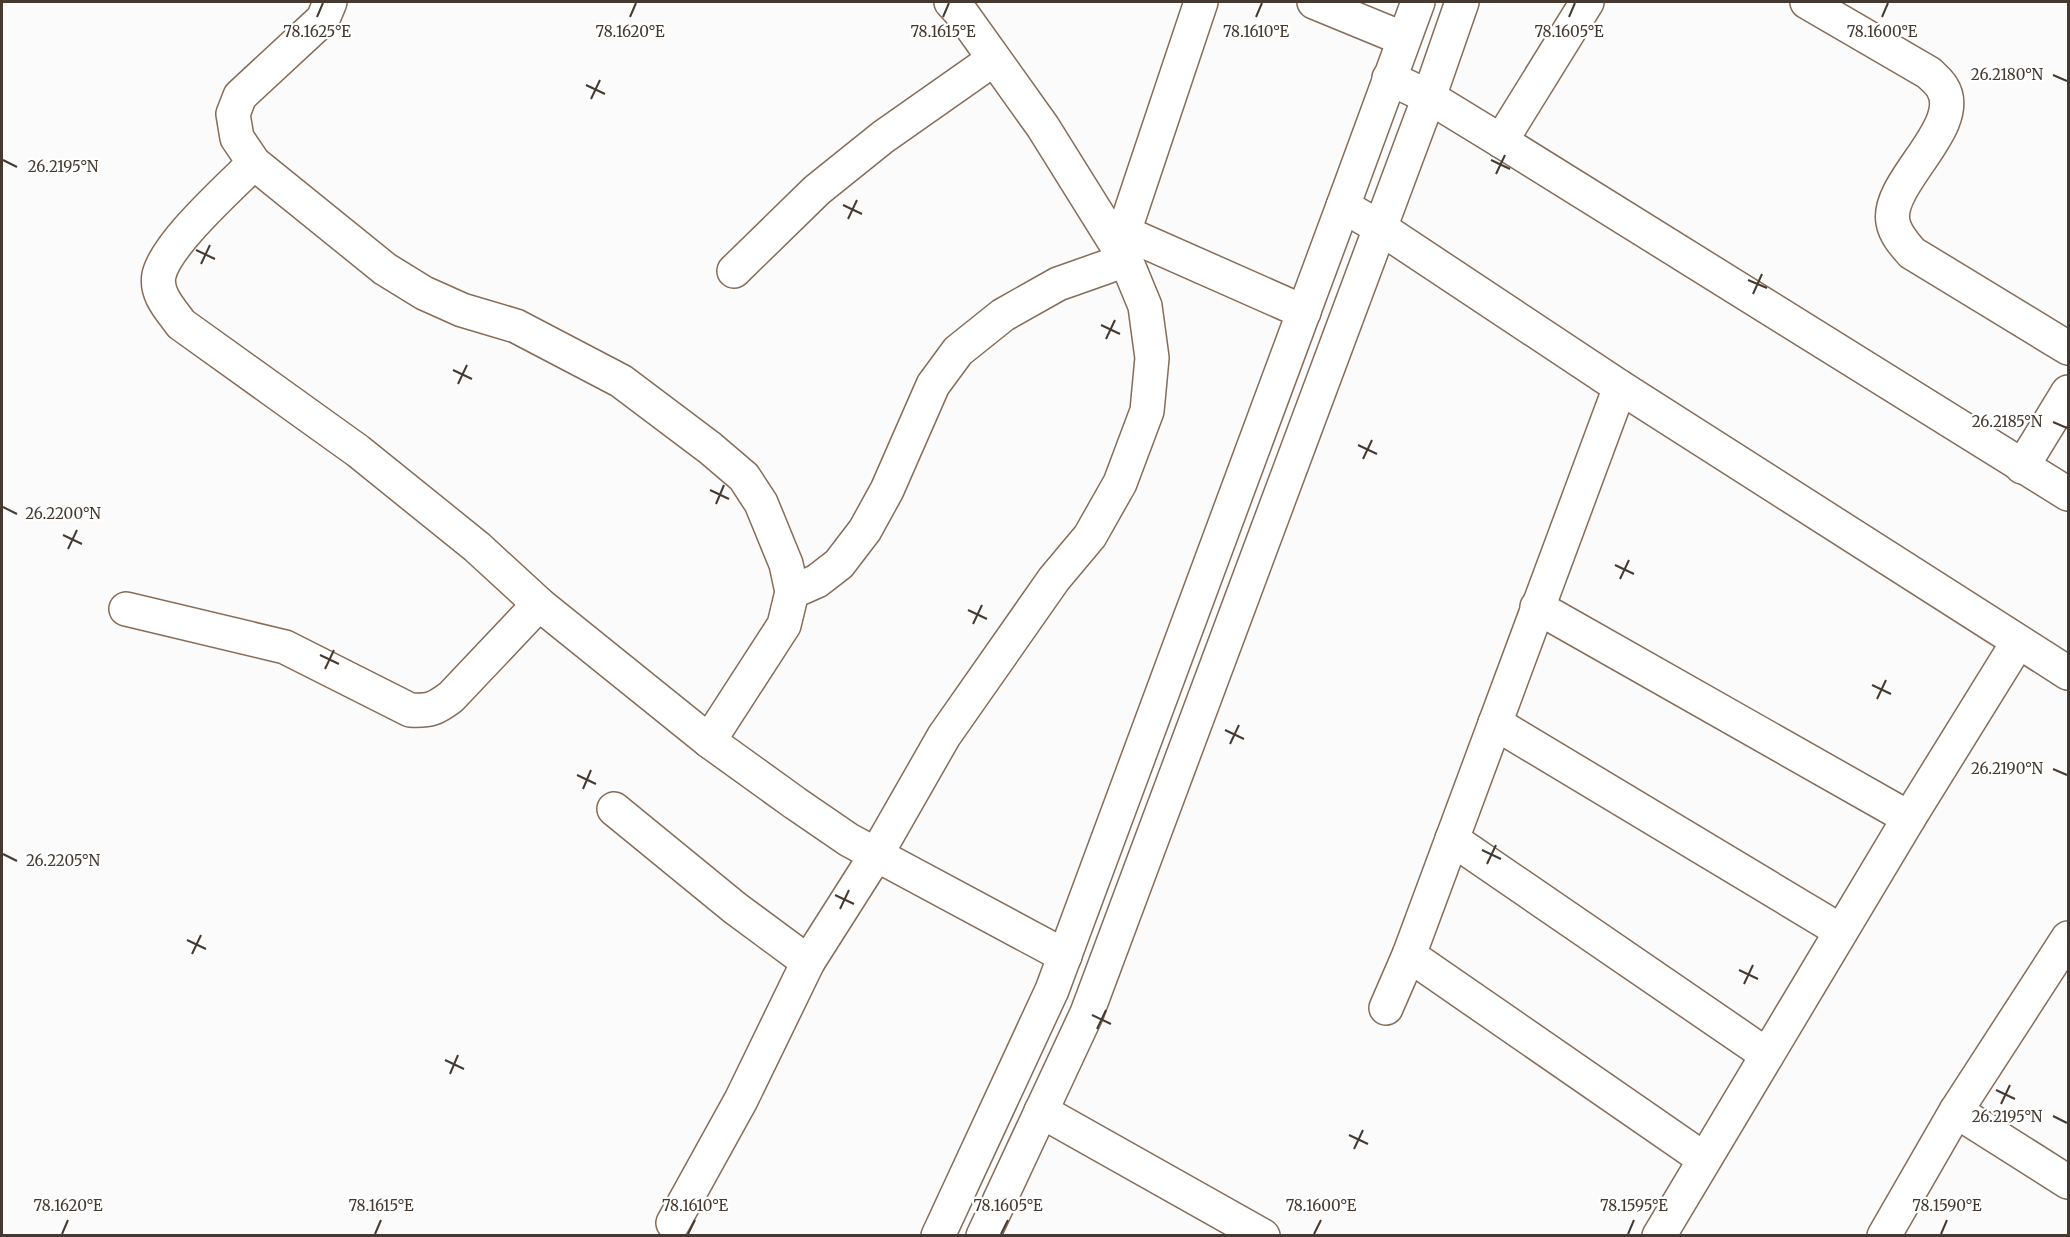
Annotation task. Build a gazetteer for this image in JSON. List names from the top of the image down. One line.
{"coordinates":["78.1625°E","78.1620°E","78.1615°E","78.1610°E","78.1605°E","78.1600°E","26.2180°N","26.2195°N","26.2185°N","26.2200°N","26.2190°N","26.2205°N","78.1595°E","78.1590°E"]}
